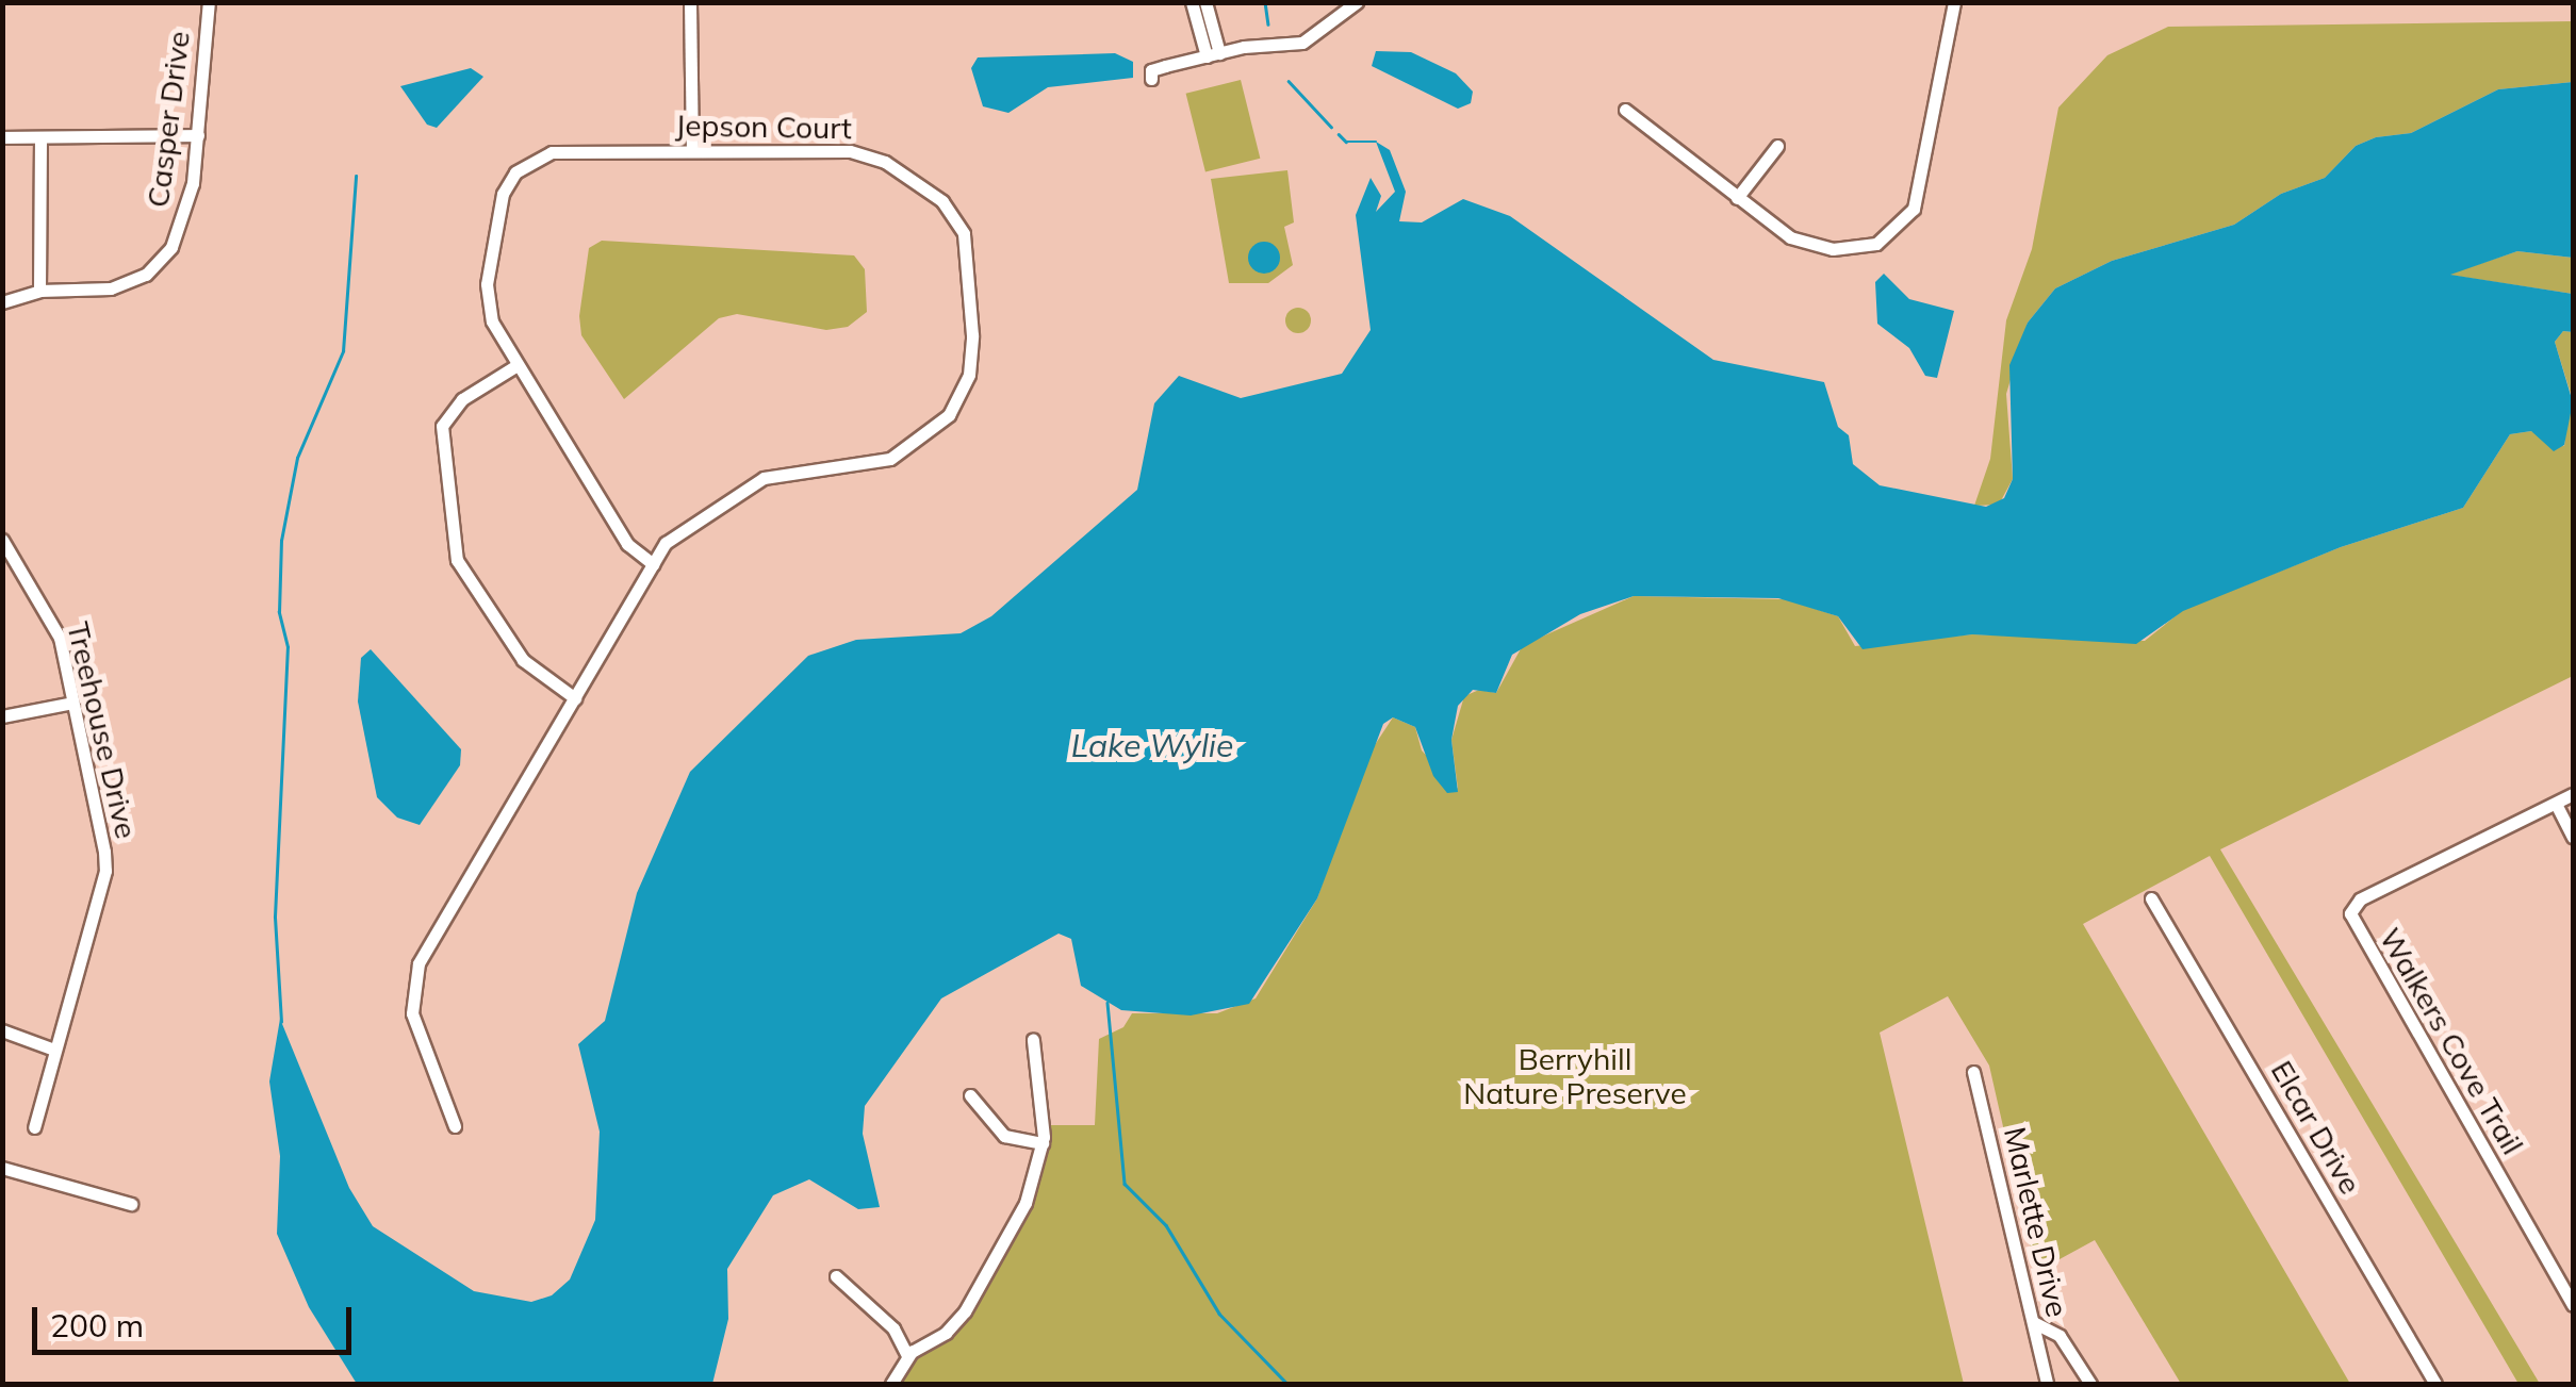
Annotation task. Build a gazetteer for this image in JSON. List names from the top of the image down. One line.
{"streets":{"street":["Casper Drive","Jepson Court","Treehouse Drive","Walkers Cove Trail","Elcar Drive","Marlette Drive"]},"water":["Lake Wylie"],"parks":["Berryhill Nature Preserve"],"scale_bar":"200 m"}
